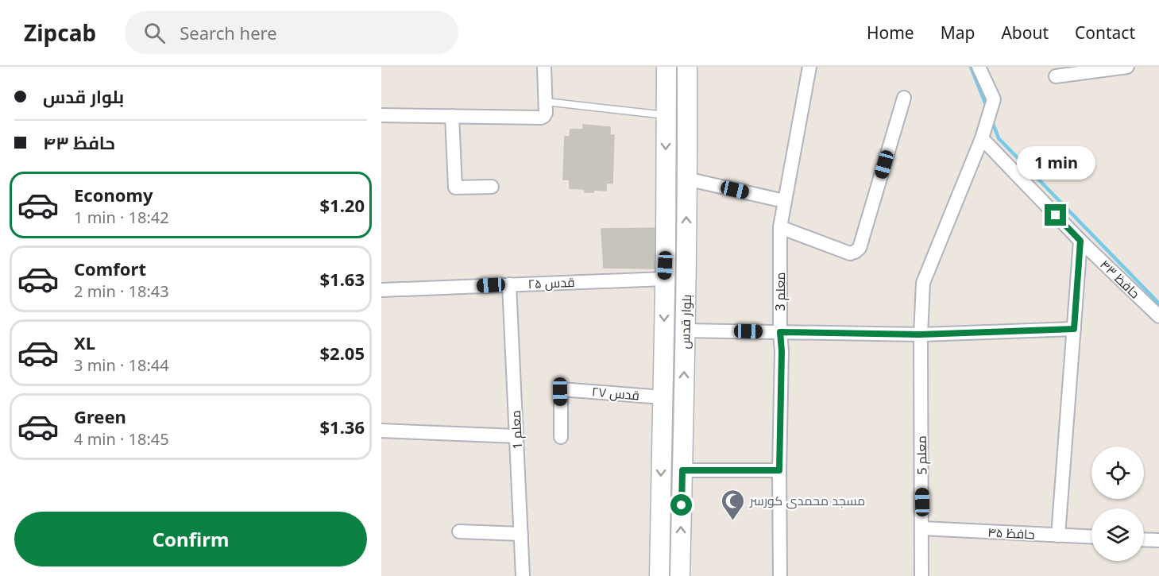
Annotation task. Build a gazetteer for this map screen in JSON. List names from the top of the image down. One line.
{"streets":{"main road":["بلوار قدس"],"street":["حافظ ۴۳","قدس ۲۵","معلم 3","قدس ۲۷","معلم 1","معلم 5","حافظ ۴۵"]},"crossings":[["حافظ ۴۳","معلم 5"],["قدس ۲۵","بلوار قدس"],["قدس ۲۵","معلم 1"],["بلوار قدس","قدس ۲۷"],["معلم 5","حافظ ۴۵"]],"places":{"mosque":["مسجد محمدی کورسر"]},"page":{"header":"Zipcab","search":"Search here","nav":["Home","Map","About","Contact"],"banner":["بلوار قدس","حافظ ۴۳"],"bubble":"1 min","list":[{"name":"Economy","note":"1 min · 18:42","value":"$1.20"},{"name":"Comfort","note":"2 min · 18:43","value":"$1.63"},{"name":"XL","note":"3 min · 18:44","value":"$2.05"},{"name":"Green","note":"4 min · 18:45","value":"$1.36"}],"buttons":"Confirm"}}
